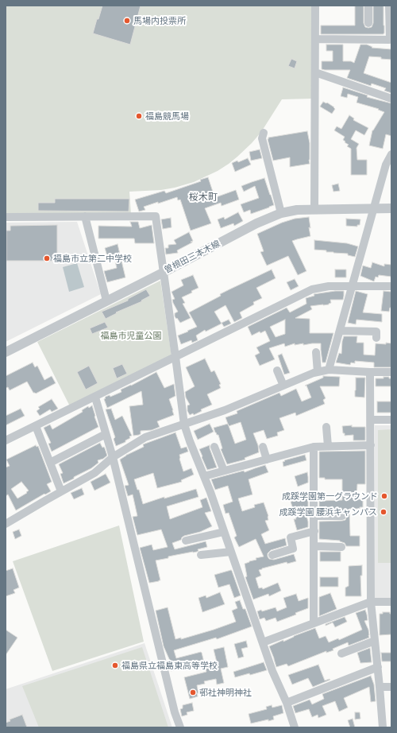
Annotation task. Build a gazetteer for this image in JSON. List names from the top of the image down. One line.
{"streets":{"street":["曽根田三本木線"]},"districts":["桜木町"],"parks":["福島市児童公園"],"places":["馬場内投票所","福島競馬場","福島市立第二中学校","成蹊学園第一グラウンド","成蹊学園 腰浜キャンパス","福島県立福島東高等学校","邨社神明神社"]}
